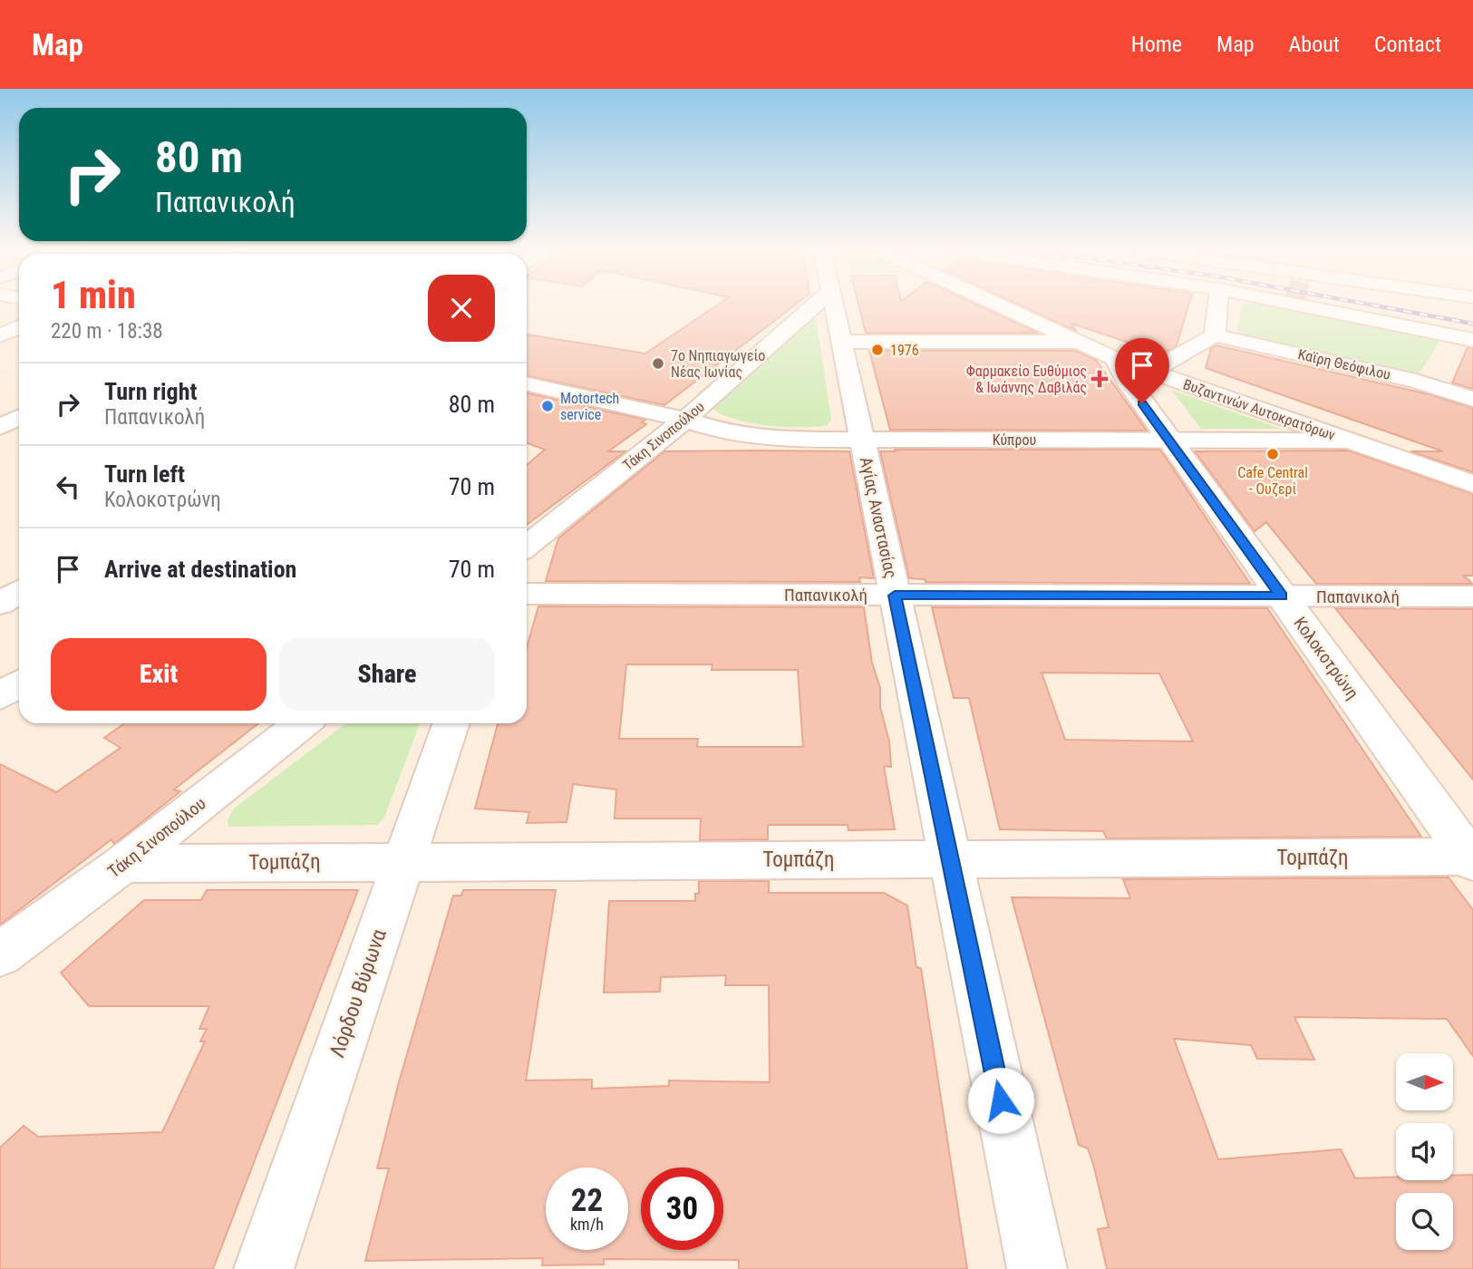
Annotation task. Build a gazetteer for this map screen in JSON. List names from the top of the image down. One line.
{"streets":{"street":["Καϊρη Θεόφιλου","Βυζαντινών Αυτοκρατόρων","Τάκη Σινοπούλου","Κύπρου","Αγίας Αναστασίας","Παπανικολή","Κολοκοτρώνη","Τομπάζη","Λόρδου Βύρωνα"]},"crossings":[["Βυζαντινών Αυτοκρατόρων","Κύπρου"],["Βυζαντινών Αυτοκρατόρων","Κολοκοτρώνη"],["Τάκη Σινοπούλου","Κύπρου"],["Τάκη Σινοπούλου","Τομπάζη"],["Κύπρου","Αγίας Αναστασίας"],["Κύπρου","Κολοκοτρώνη"],["Αγίας Αναστασίας","Παπανικολή"],["Αγίας Αναστασίας","Τομπάζη"],["Παπανικολή","Κολοκοτρώνη"],["Κολοκοτρώνη","Τομπάζη"],["Τομπάζη","Λόρδου Βύρωνα"]],"places":{"other":["1976","7ο Νηπιαγωγείο Νέας Ιωνίας","Motortech service","Cafe Central - Ουζερί"],"health":["Φαρμακείο Ευθύμιος & Ιωάννης Δαβιλάς"]},"north":"right","page":{"header":"Map","nav":["Home","Map","About","Contact"],"turn":["80 m","Παπανικολή"],"heading":["1 min","220 m · 18:38"],"list":[{"name":"Turn right","note":"Παπανικολή","value":"80 m"},{"name":"Turn left","note":"Κολοκοτρώνη","value":"70 m"},{"name":"Arrive at destination","value":"70 m"}],"buttons":["Exit","Share"],"speed":"22 km/h","limit":"30"}}
